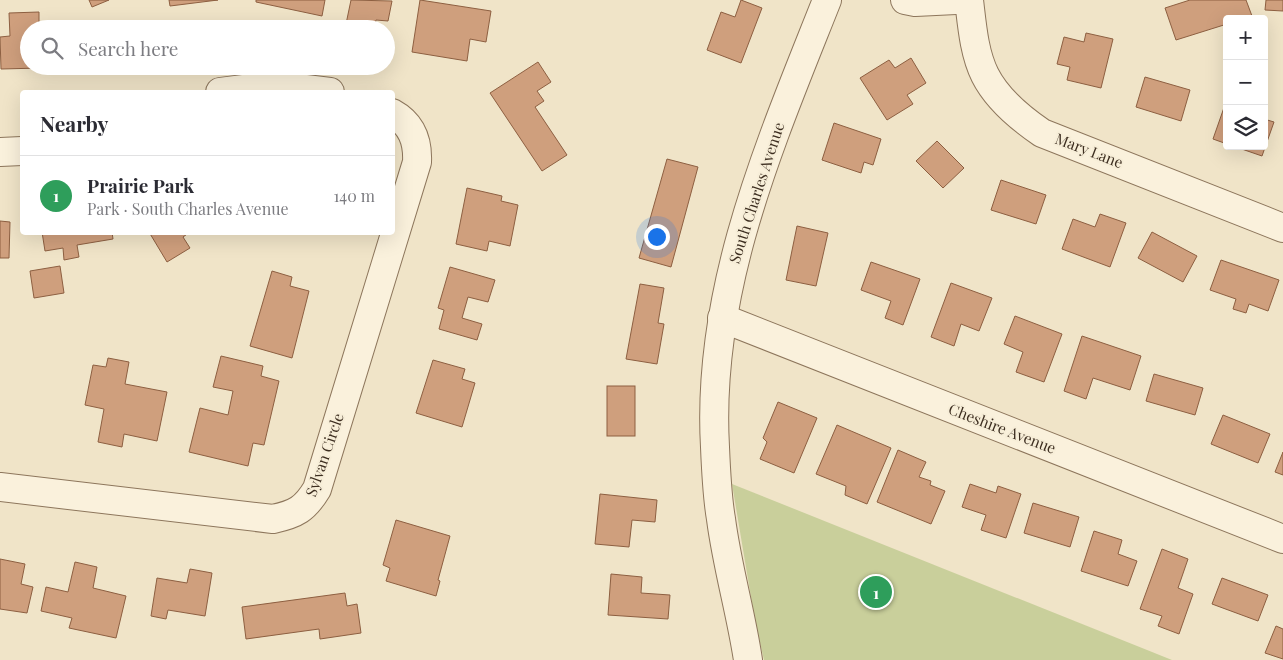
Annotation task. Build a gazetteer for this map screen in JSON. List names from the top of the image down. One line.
{"streets":{"street":["Mary Lane","South Charles Avenue","Cheshire Avenue","Sylvan Circle"]},"crossings":[["South Charles Avenue","Cheshire Avenue"]],"page":{"map_buttons":["+","−"],"search":"Search here","heading":"Nearby","list":[{"mark":"1","name":"Prairie Park","note":"Park · South Charles Avenue","value":"140 m"}],"pins":"1"}}
